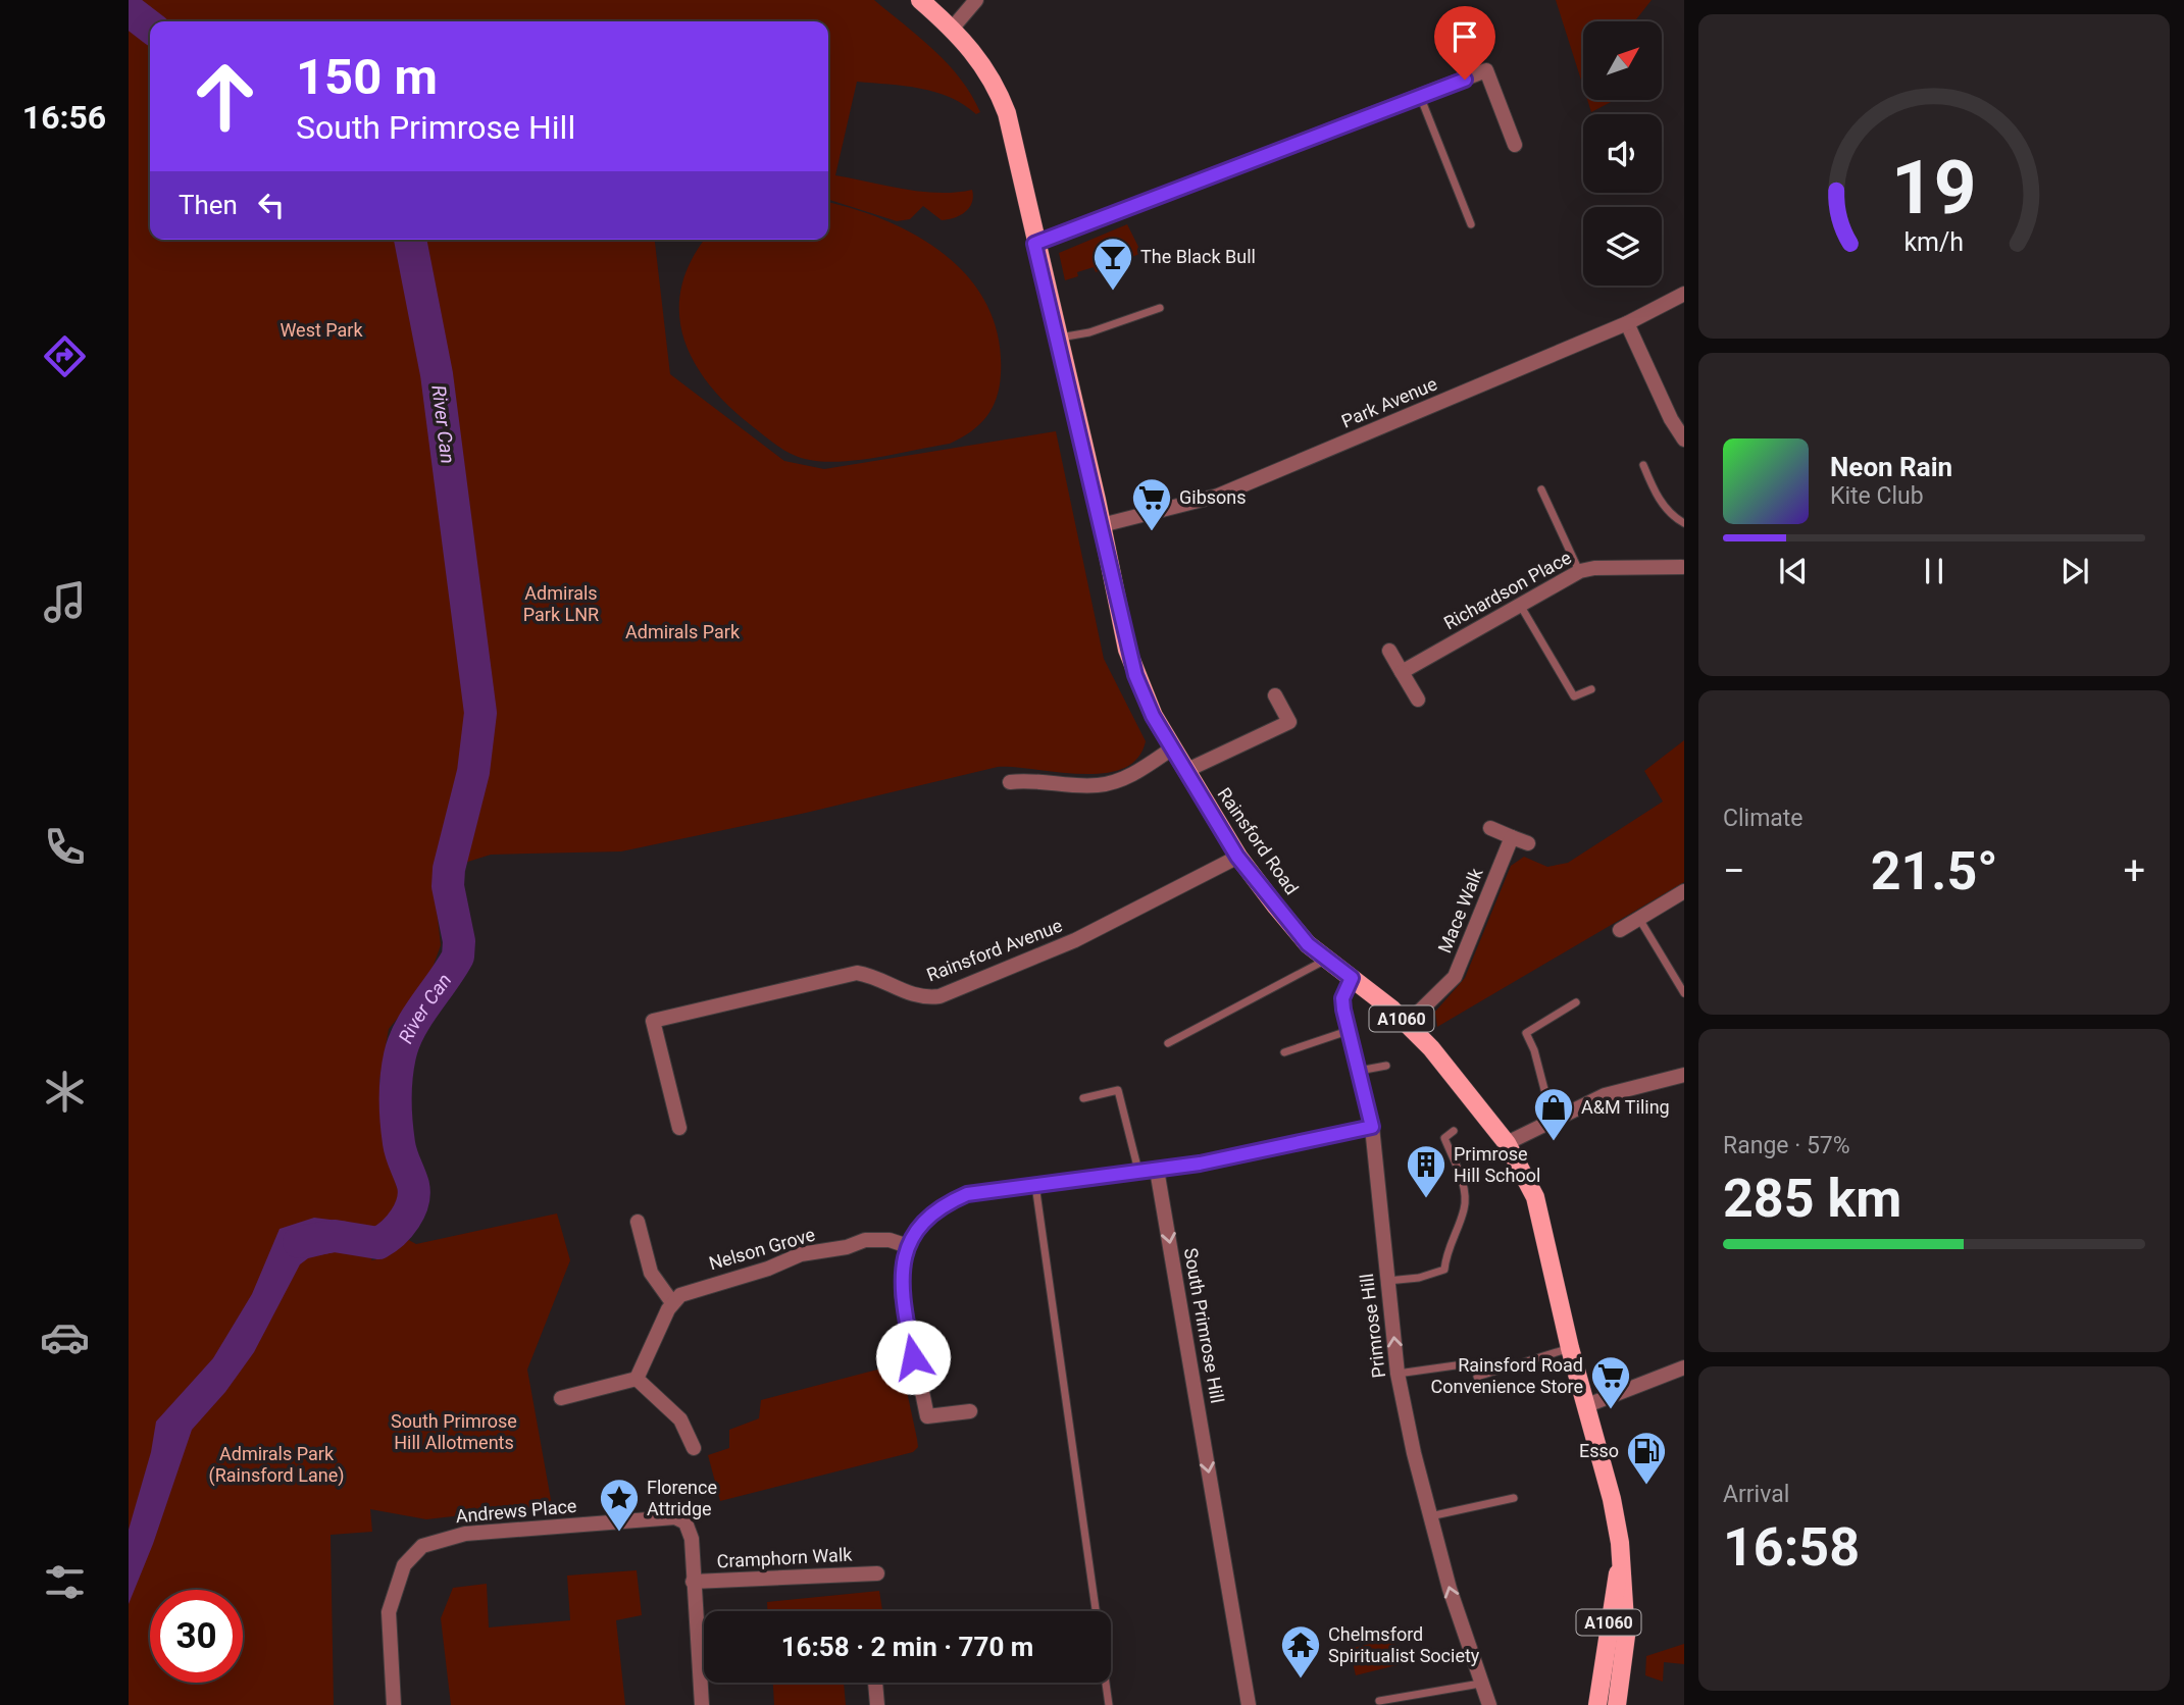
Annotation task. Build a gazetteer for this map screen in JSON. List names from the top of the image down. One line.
{"streets":{"main road":["Rainsford Road","A1060"],"street":["Park Avenue","Richardson Place","Mace Walk","Rainsford Avenue","Nelson Grove","South Primrose Hill","Primrose Hill","Andrews Place","Cramphorn Walk"]},"crossings":[["Park Avenue","Rainsford Road"],["Rainsford Road","Mace Walk"],["Rainsford Road","Rainsford Avenue"],["Rainsford Road","A1060"],["Rainsford Road","Primrose Hill"],["Andrews Place","Cramphorn Walk"]],"one_way":["South Primrose Hill","Primrose Hill"],"water":["River Can"],"parks":["West Park","Admirals Park LNR","Admirals Park","South Primrose Hill Allotments","Admirals Park (Rainsford Lane)"],"places":{"bar":["The Black Bull"],"supermarket":["Gibsons","Rainsford Road Convenience Store"],"shop":["A&M Tiling"],"building":["Primrose Hill School"],"fuel station":["Esso"],"place":["Florence Attridge"],"temple":["Chelmsford Spiritualist Society"]},"north":"top right","page":{"tabs":"16:56","turn":["150 m","South Primrose Hill"],"then":"Then","song":["Neon Rain","Kite Club"],"tile":["Climate",["Range · 57%","285 km"],["Arrival","16:58"]],"heat":["−","21.5°","+"],"limit":"30","trip":"16:58 · 2 min · 770 m","gauge":["19","km/h"]}}
